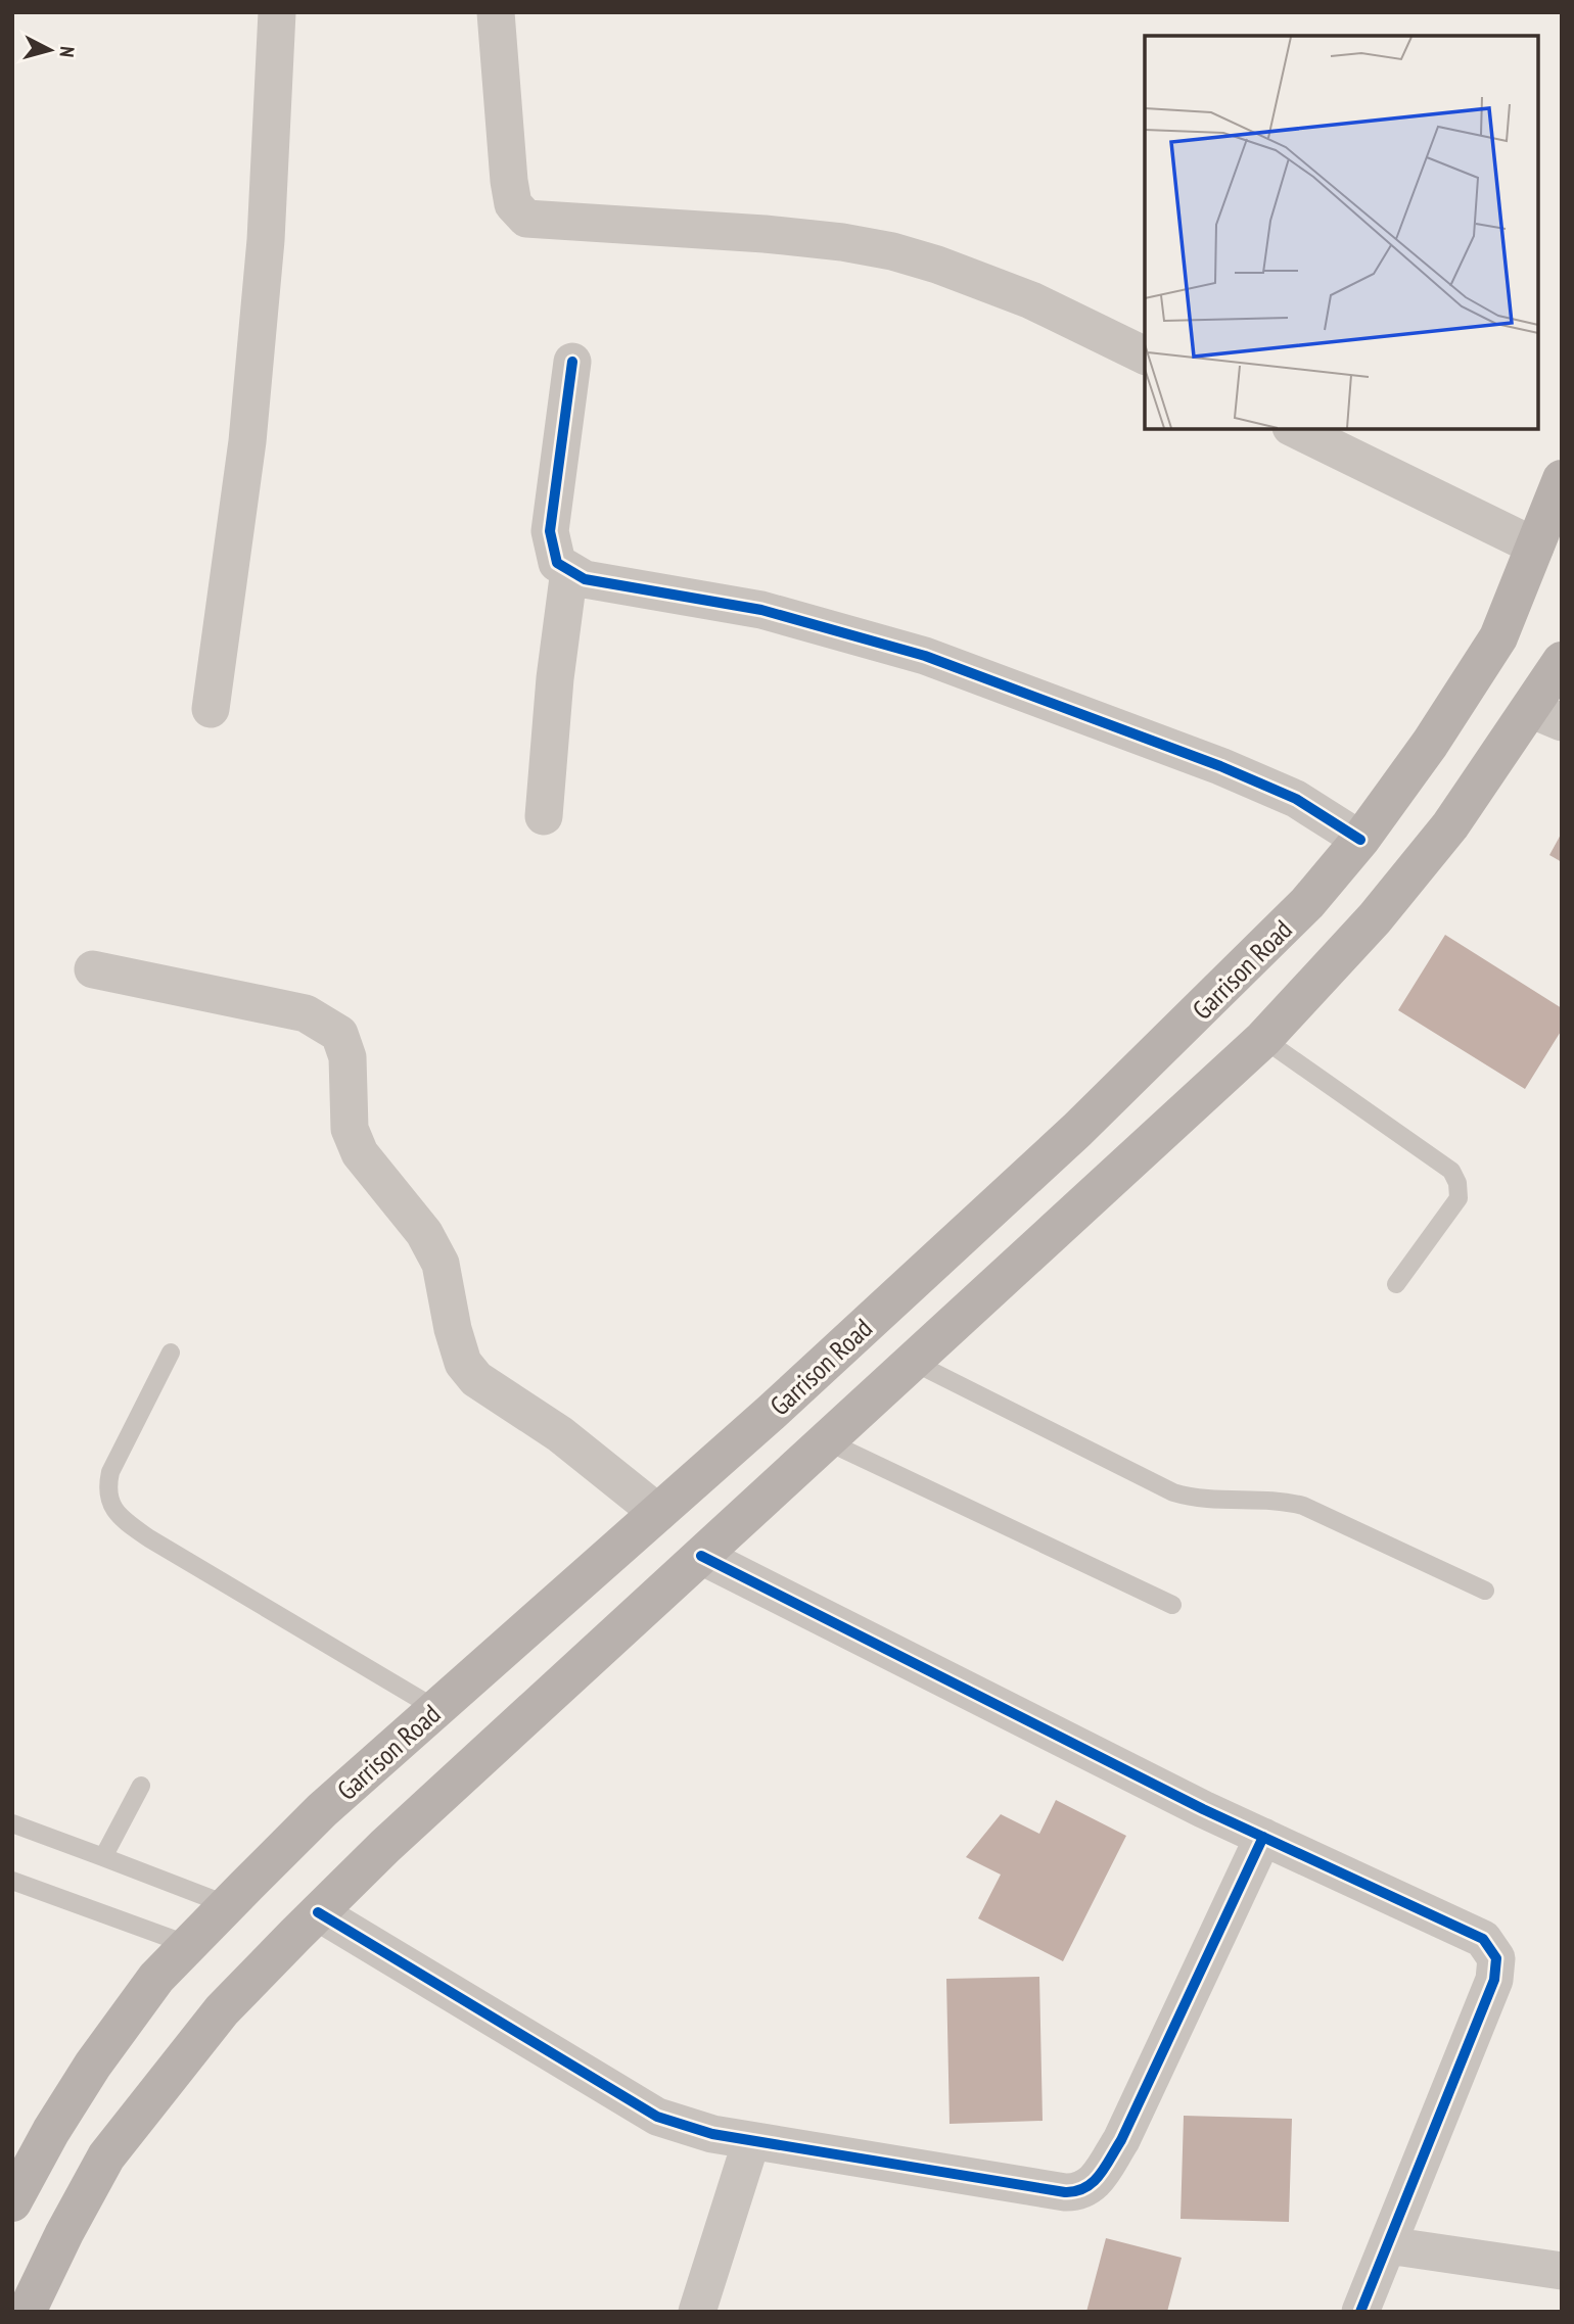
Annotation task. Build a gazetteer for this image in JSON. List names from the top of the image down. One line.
{"streets":{"main road":["Garrison Road"]},"north":"right"}
